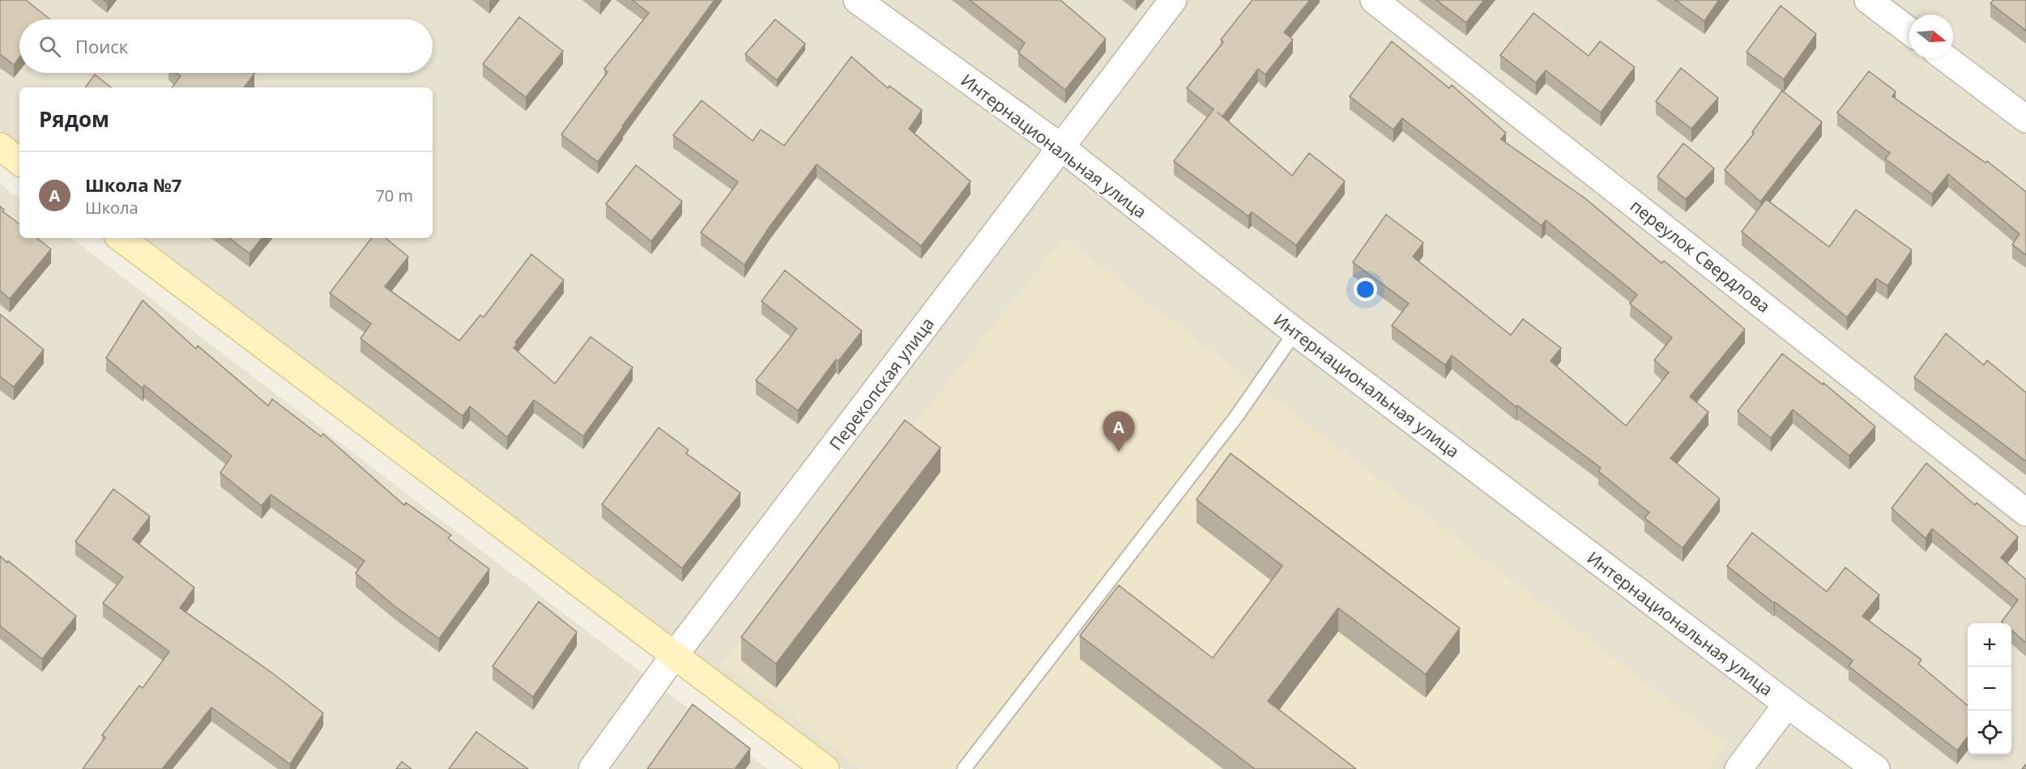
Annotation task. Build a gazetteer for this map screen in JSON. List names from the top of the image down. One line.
{"streets":{"street":["Интернациональная улица","переулок Свердлова","Перекопская улица"]},"crossings":[["Интернациональная улица","Перекопская улица"]],"north":"right","page":{"search":"Поиск","heading":"Рядом","list":[{"mark":"A","name":"Школа №7","note":"Школа","value":"70 m"}],"pins":"A","map_buttons":["+","−"]}}
